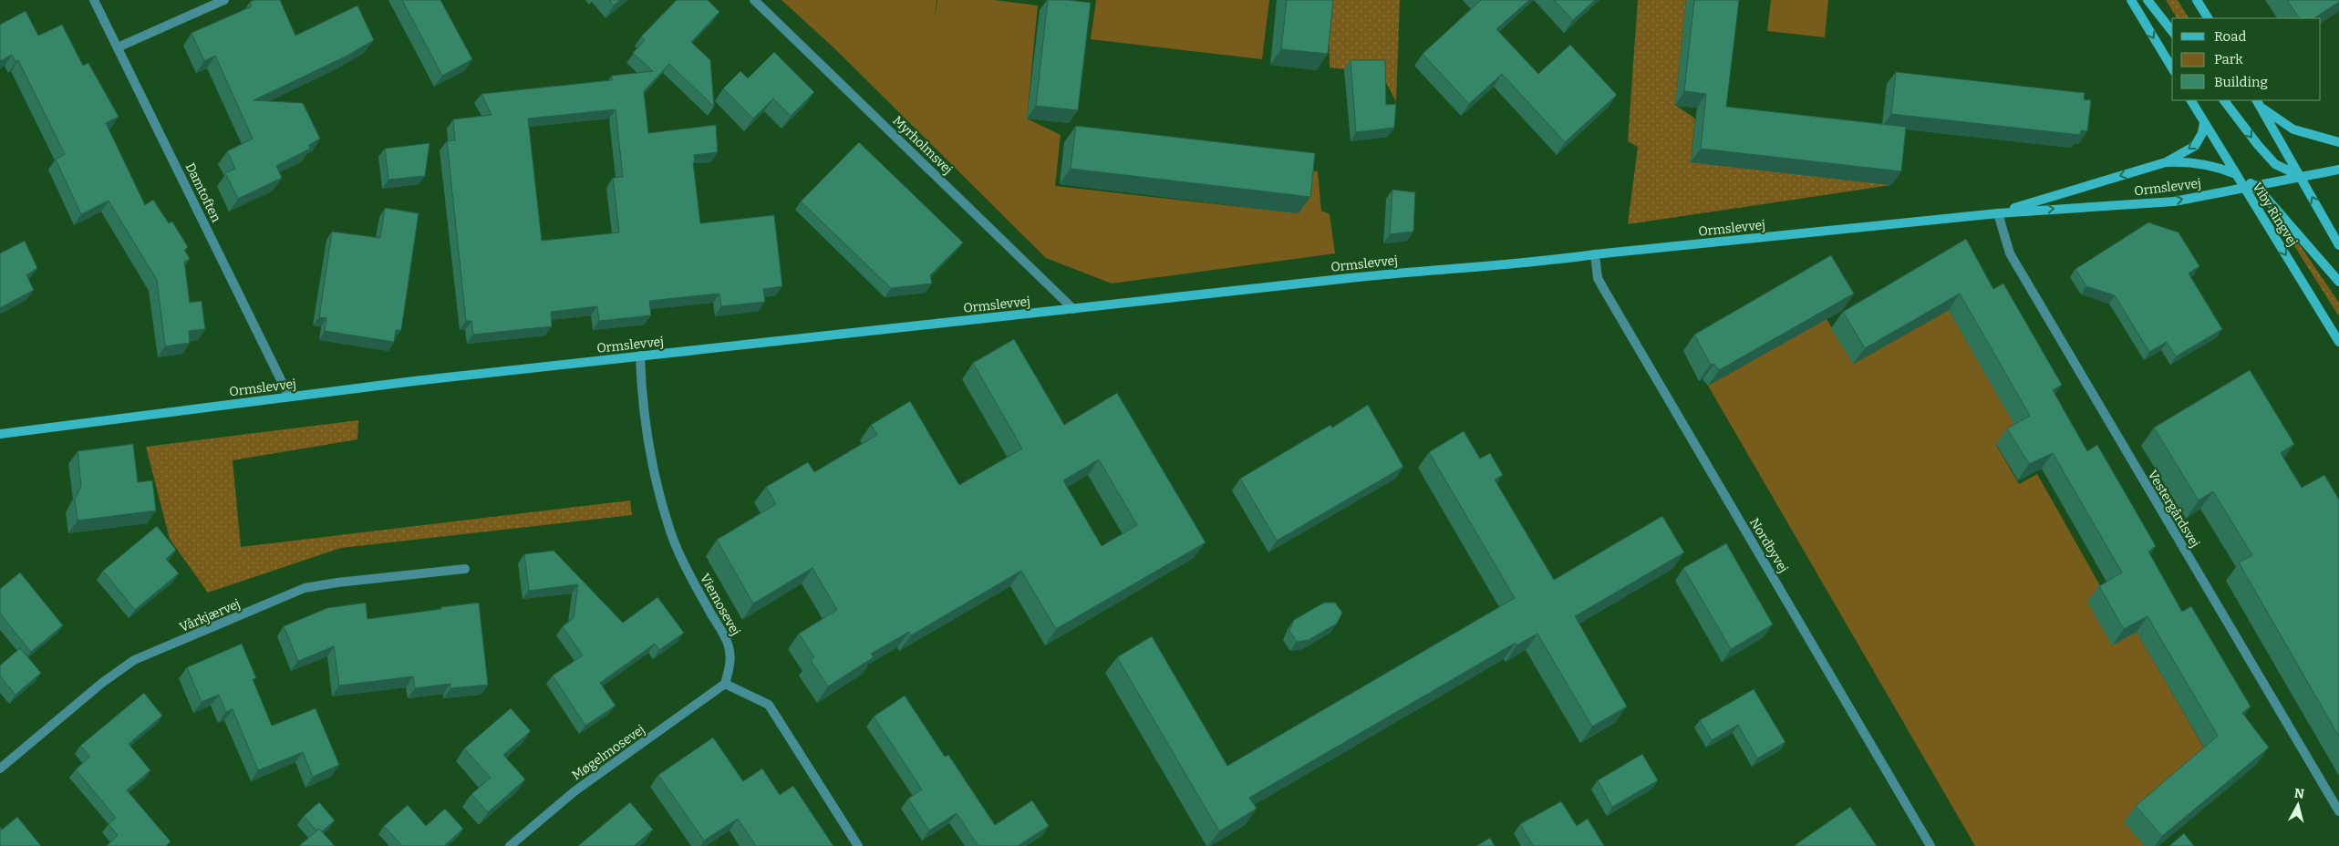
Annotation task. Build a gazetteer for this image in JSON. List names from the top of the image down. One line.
{"streets":{"street":["Myrholmsvej","Ormslevvej","Damtoften","Viby Ringvej","Vestergårdsvej","Nordbyvej","Viemosevej","Vårkjærvej","Møgelmosevej"]},"crossings":[["Myrholmsvej","Ormslevvej"],["Ormslevvej","Damtoften"],["Ormslevvej","Viby Ringvej"],["Ormslevvej","Vestergårdsvej"],["Ormslevvej","Nordbyvej"],["Ormslevvej","Viemosevej"],["Viemosevej","Møgelmosevej"]],"legend":["Road","Park","Building"],"north":"top"}
